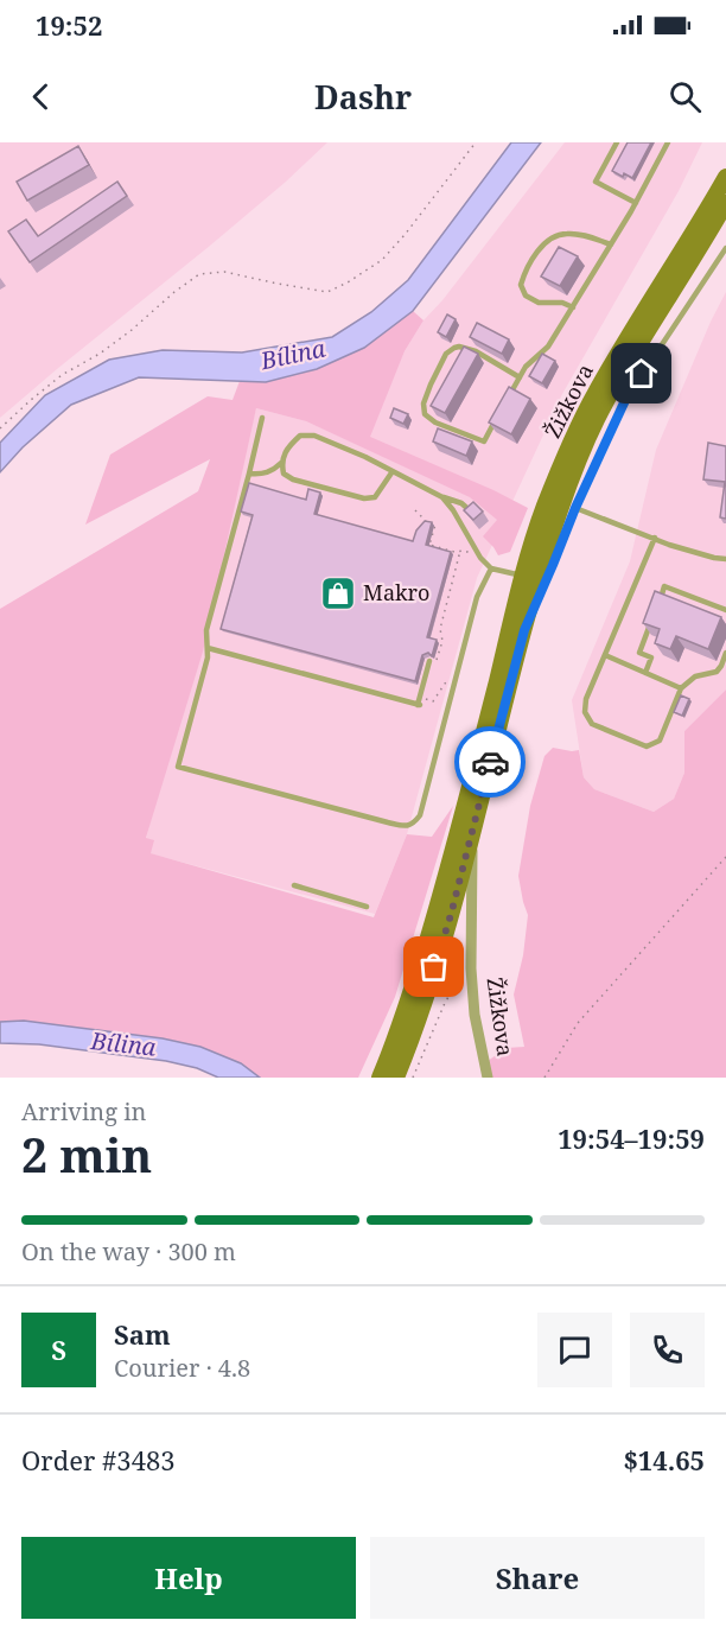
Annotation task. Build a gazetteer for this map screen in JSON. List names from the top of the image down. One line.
{"streets":{"main road":["Žižkova"]},"water":["Bílina"],"places":{"shop":["Makro"]},"page":{"status":"19:52","header":"Dashr","heading":["2 min","Arriving in","19:54–19:59"],"panel":["Sam","Courier · 4.8","Order #3483","$14.65"],"bar":"On the way · 300 m","round":"S","buttons":["Help","Share"]}}
